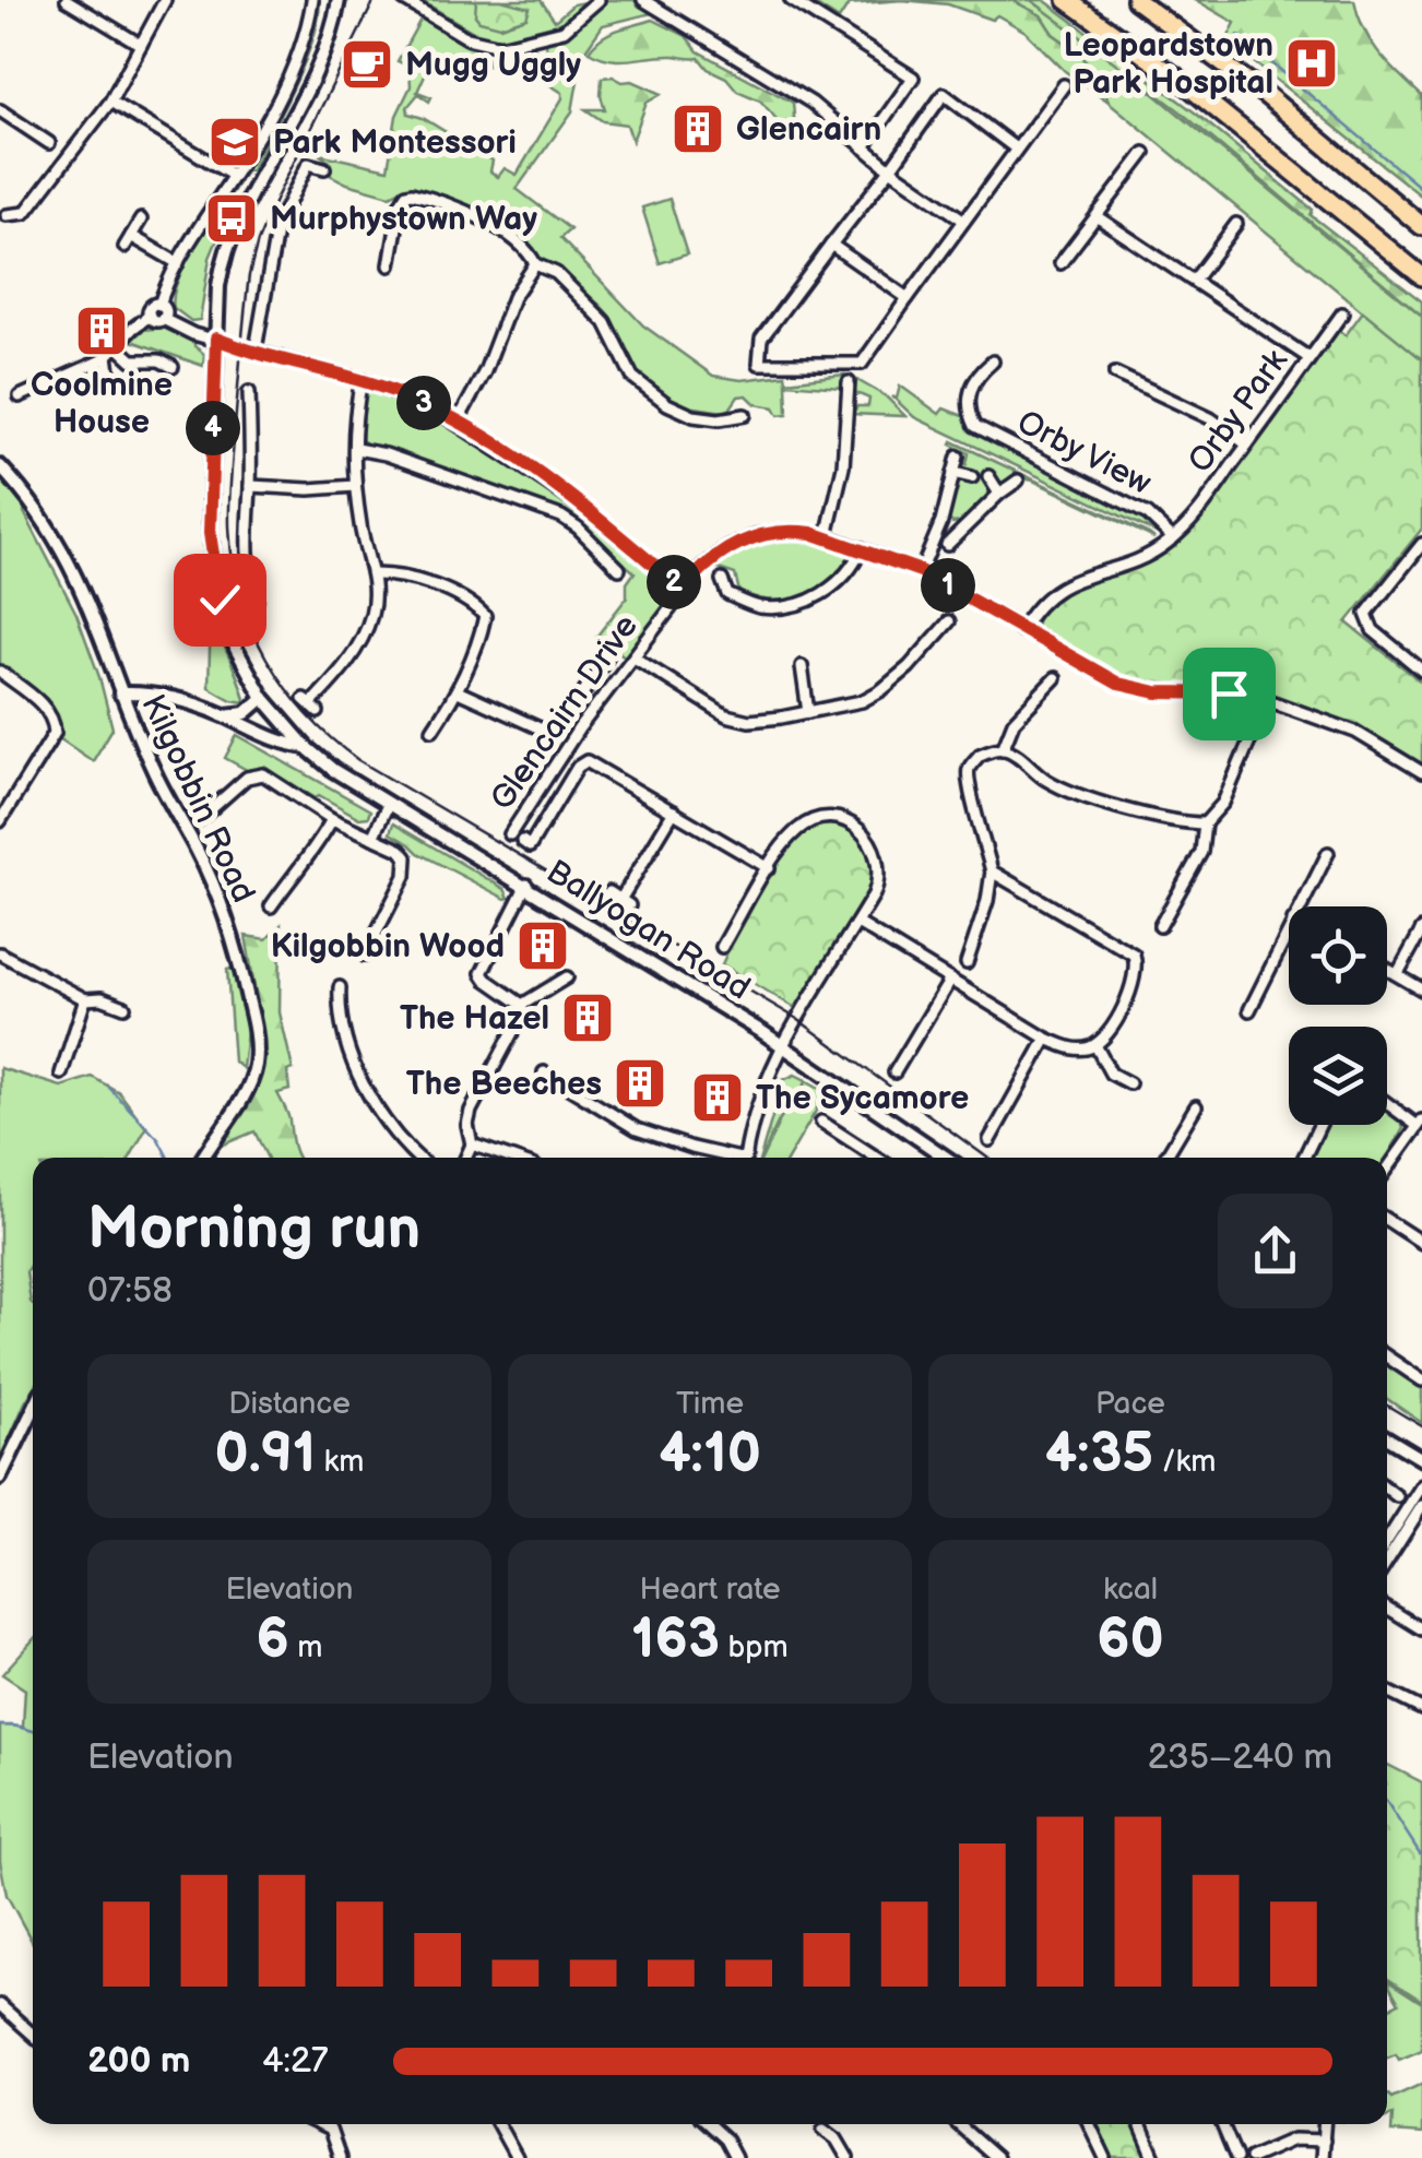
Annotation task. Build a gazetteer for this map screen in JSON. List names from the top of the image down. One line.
{"streets":{"street":["Orby Park","Orby View","Glencairn Drive","Kilgobbin Road","Ballyogan Road"]},"crossings":[["Orby Park","Orby View"],["Kilgobbin Road","Ballyogan Road"]],"places":{"hospital":["Leopardstown Park Hospital"],"cafe":["Mugg Uggly"],"building":["Glencairn","Coolmine House","Kilgobbin Wood","The Hazel","The Beeches","The Sycamore"],"school or university":["Park Montessori"],"bus stop":["Murphystown Way"]},"page":{"pins":["3","4","2","1"],"heading":["Morning run","07:58"],"stats":[["Distance","0.91 km"],["Time","4:10"],["Pace","4:35 /km"],["Elevation","6 m"],["Heart rate","163 bpm"],["kcal","60"]],"chart":["Elevation","235–240 m"],"list":[{"name":"200 m","note":"4:27"}]}}
